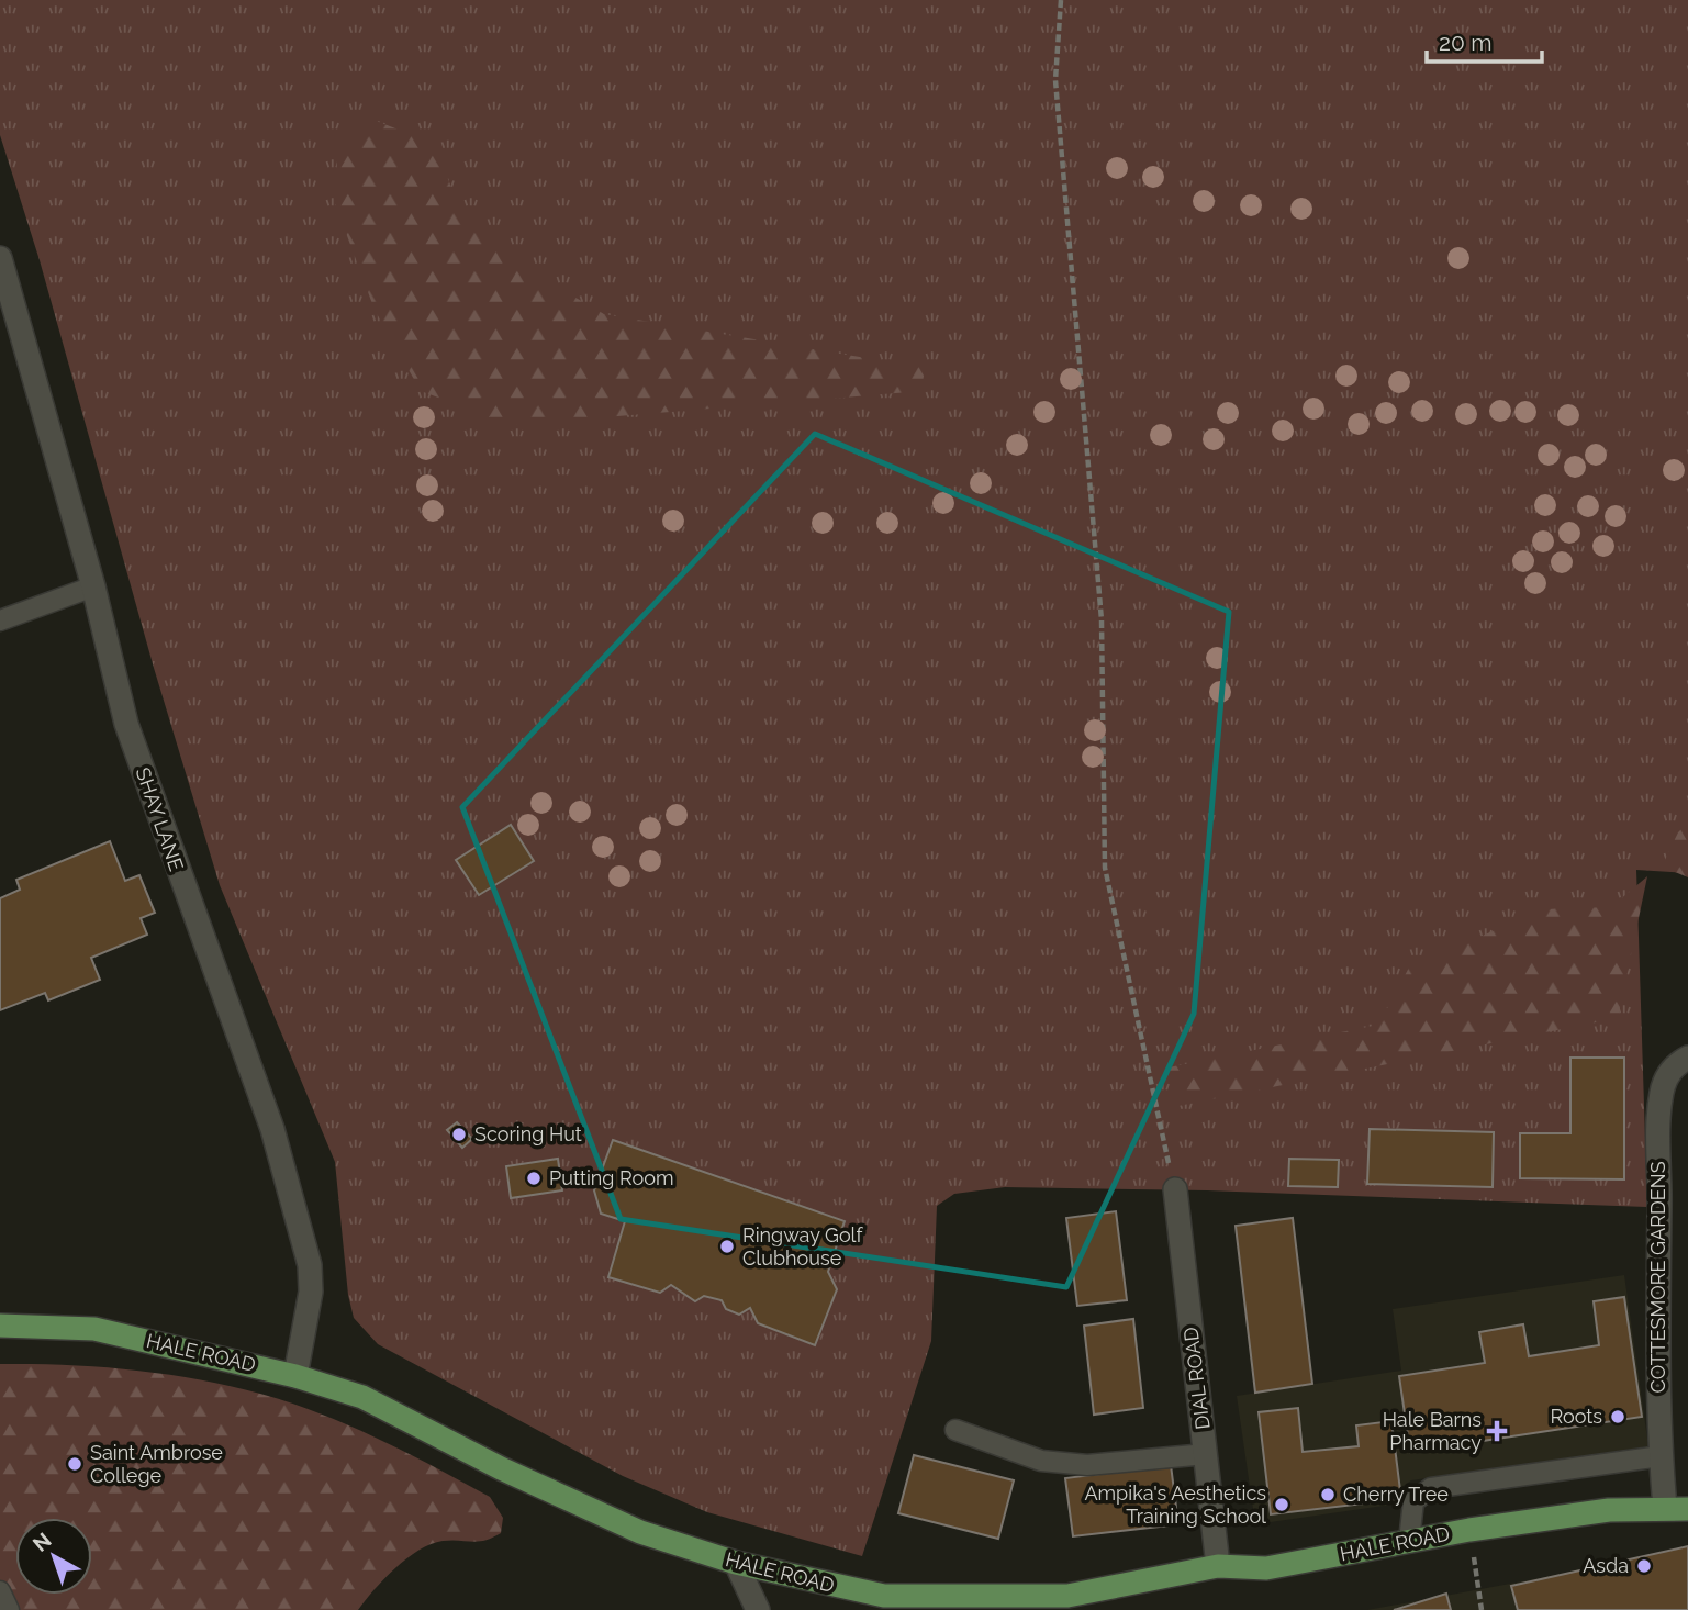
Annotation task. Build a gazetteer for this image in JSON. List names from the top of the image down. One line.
{"streets":{"main road":["HALE ROAD"],"street":["SHAY LANE","COTTESMORE GARDENS","DIAL ROAD"]},"crossings":[["SHAY LANE","HALE ROAD"],["COTTESMORE GARDENS","HALE ROAD"],["HALE ROAD","DIAL ROAD"]],"places":{"other":["Scoring Hut","Putting Room","Ringway Golf Clubhouse","Roots","Saint Ambrose College","Cherry Tree","Ampika's Aesthetics Training School","Asda"],"health":["Hale Barns Pharmacy"]},"scale_bar":"20 m","north":"top left"}
